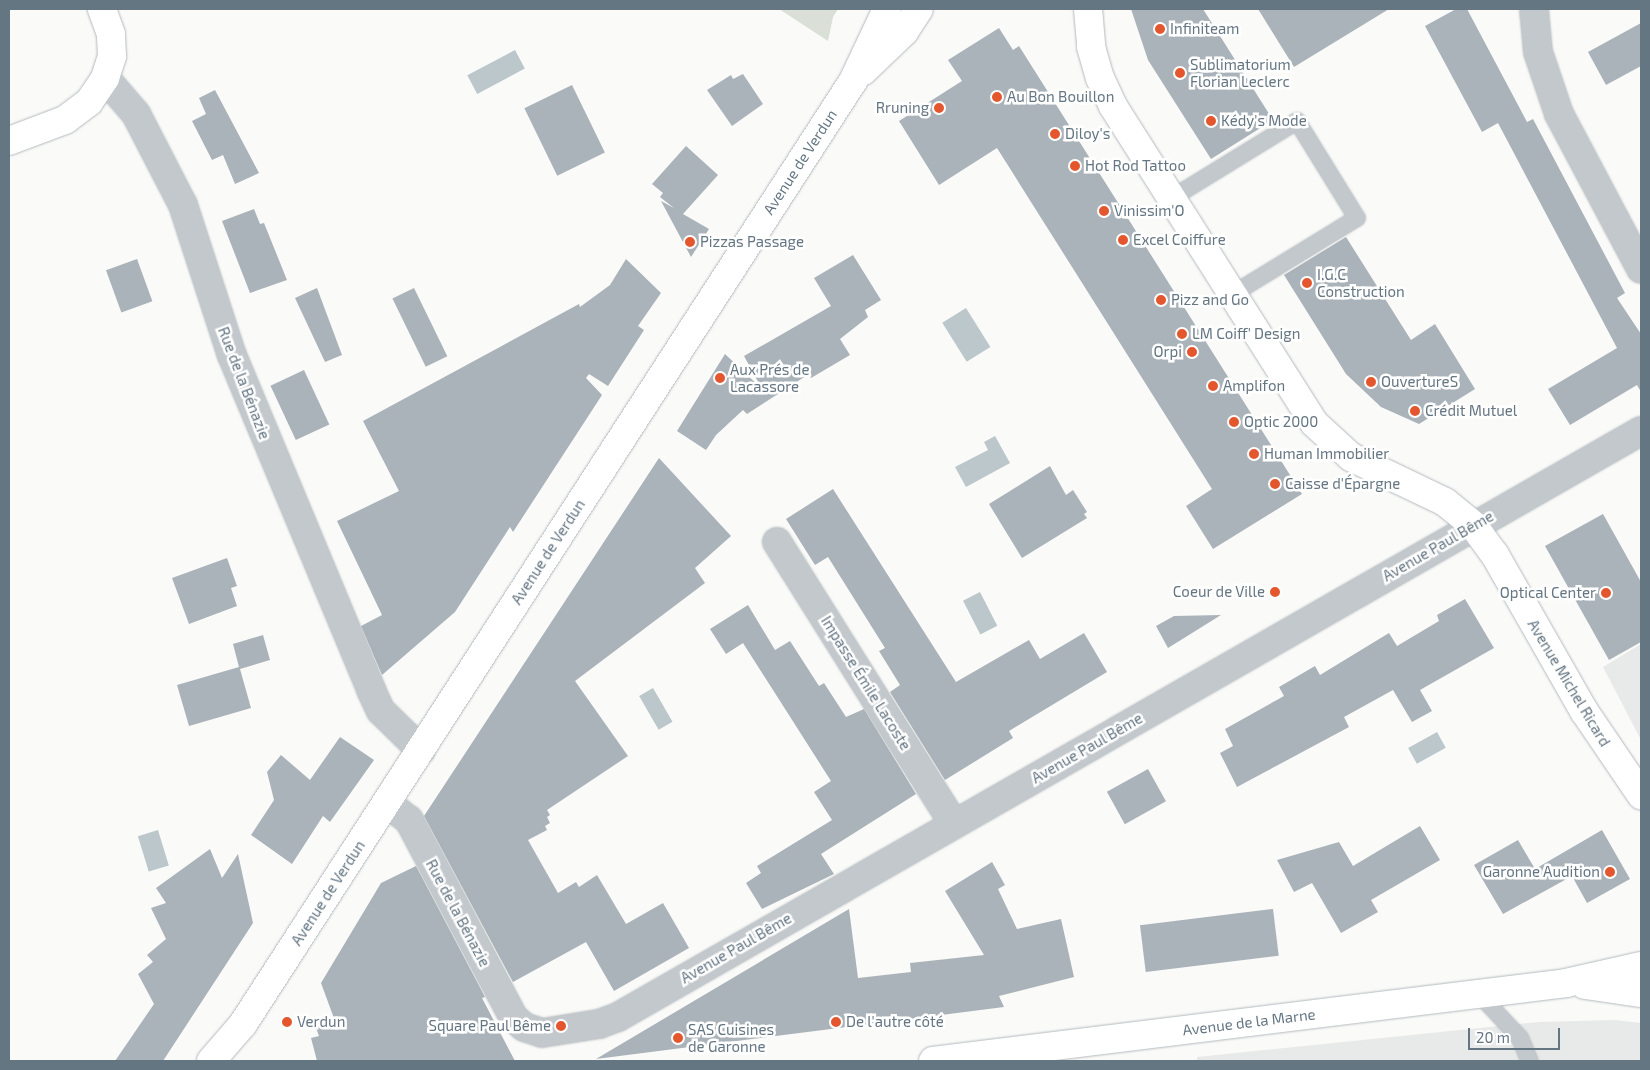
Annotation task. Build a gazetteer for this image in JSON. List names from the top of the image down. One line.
{"streets":{"main road":["Avenue de Verdun","Avenue Michel Ricard","Avenue de la Marne"],"street":["Rue de la Bénazie","Avenue Paul Bême","Impasse Émile Lacoste"]},"crossings":[["Avenue de Verdun","Rue de la Bénazie"],["Rue de la Bénazie","Avenue Paul Bême"],["Avenue Paul Bême","Impasse Émile Lacoste"],["Avenue Paul Bême","Avenue Michel Ricard"]],"places":["Infiniteam","Sublimatorium Florian Leclerc","Au Bon Bouillon","Rruning","Kédy's Mode","Diloy's","Hot Rod Tattoo","Vinissim'O","Excel Coiffure","Pizzas Passage","I.G.C Construction","Pizz and Go","LM Coiff' Design","Orpi","Aux Prés de Lacassore","OuvertureS","Amplifon","Crédit Mutuel","Optic 2000","Human Immobilier","Caisse d'Épargne","Coeur de Ville","Optical Center","Garonne Audition","Verdun","De l'autre côté","Square Paul Bême","SAS Cuisines de Garonne"],"scale_bar":"20 m"}
